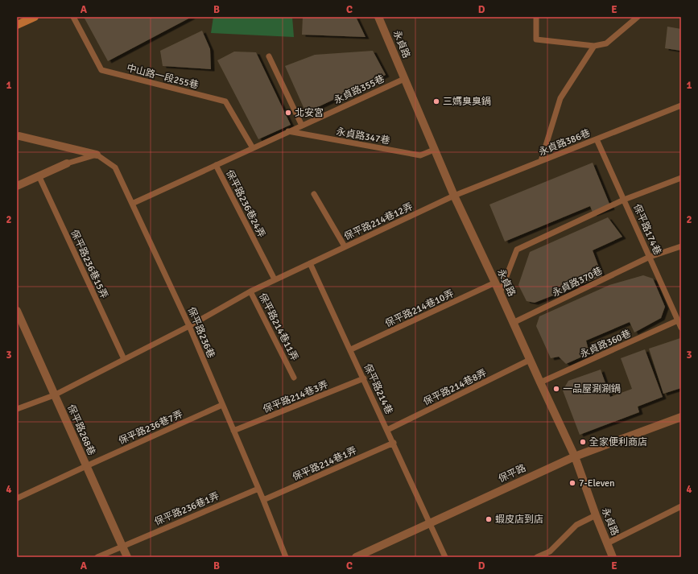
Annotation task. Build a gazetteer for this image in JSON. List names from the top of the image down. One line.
{"streets":{"street":["永貞路","保平路268巷","保平路"],"lane":["中山路一段255巷","永貞路355巷","永貞路347巷","永貞路386巷","保平路236巷24弄","保平路214巷12弄","保平路174巷","保平路236巷15弄","永貞路370巷","保平路214巷10弄","保平路214巷11弄","保平路236巷","永貞路360巷","保平路214巷8弄","保平路214巷","保平路214巷3弄","保平路236巷7弄","保平路214巷1弄","保平路236巷1弄"]},"crossings":[["永貞路","永貞路355巷"],["永貞路","永貞路347巷"],["永貞路","永貞路386巷"],["永貞路","保平路214巷12弄"],["永貞路","永貞路370巷"],["永貞路","保平路214巷10弄"],["永貞路","永貞路360巷"],["永貞路","保平路214巷8弄"],["永貞路","保平路"],["中山路一段255巷","永貞路355巷"],["永貞路355巷","永貞路347巷"],["永貞路355巷","保平路236巷24弄"],["永貞路386巷","保平路214巷12弄"],["永貞路386巷","保平路174巷"],["保平路236巷24弄","保平路214巷11弄"],["保平路236巷24弄","保平路236巷"],["保平路214巷12弄","保平路214巷11弄"],["保平路214巷12弄","保平路214巷"],["保平路174巷","永貞路370巷"],["保平路174巷","永貞路360巷"],["保平路214巷10弄","保平路214巷"],["保平路214巷11弄","保平路214巷"],["保平路236巷","保平路214巷3弄"],["保平路236巷","保平路236巷7弄"],["保平路236巷","保平路214巷1弄"],["保平路236巷","保平路236巷1弄"],["保平路214巷8弄","保平路214巷"],["保平路214巷","保平路214巷3弄"],["保平路214巷","保平路214巷1弄"],["保平路214巷","保平路"],["保平路236巷7弄","保平路268巷"],["保平路268巷","保平路236巷1弄"]],"places":["三媽臭臭鍋","北安宮","一品屋涮涮鍋","全家便利商店","7-Eleven","蝦皮店到店"],"grid":{"columns":["A","B","C","D","E"],"rows":["1","2","3","4"]}}
